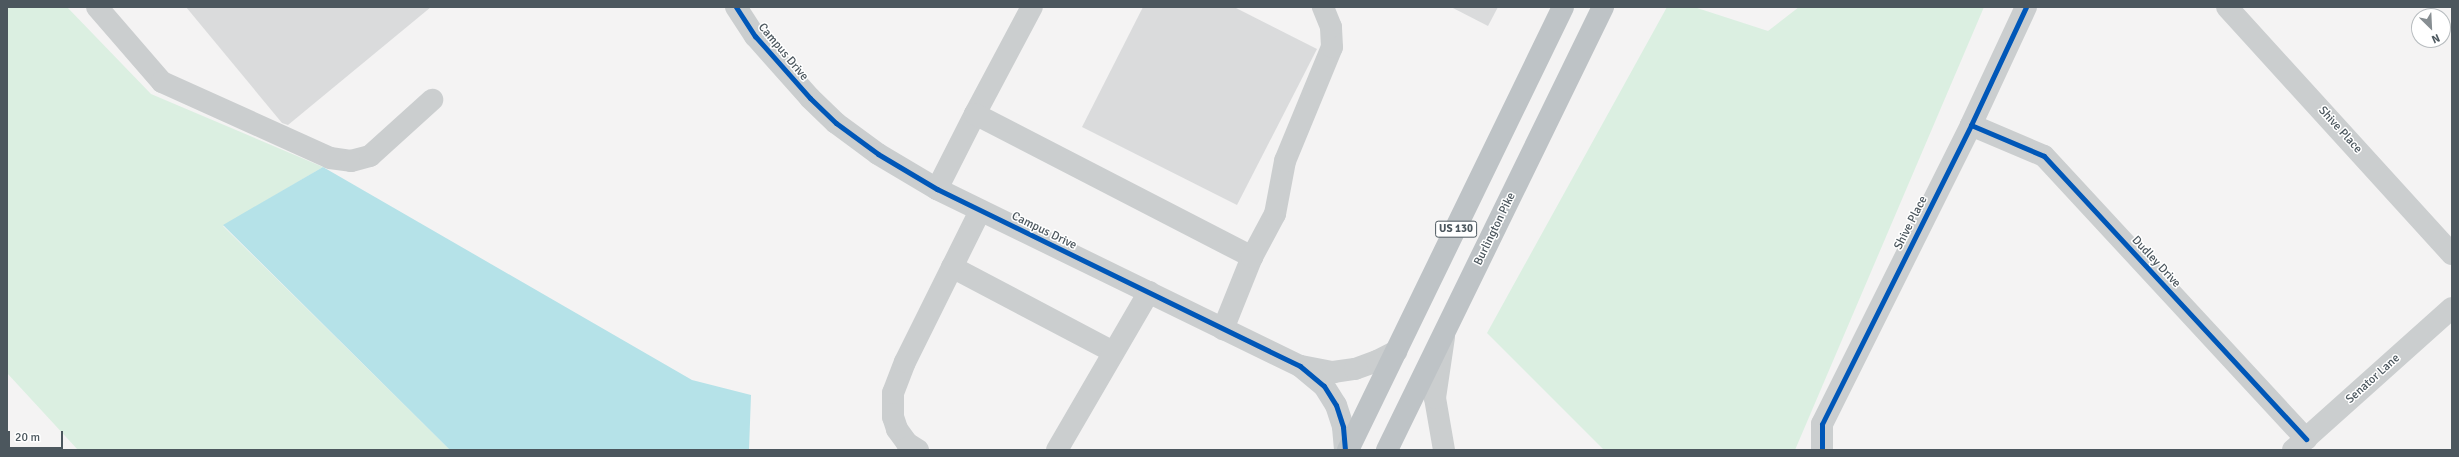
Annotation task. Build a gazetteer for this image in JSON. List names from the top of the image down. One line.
{"streets":{"highway":["US 130","Burlington Pike"],"street":["Campus Drive","Shive Place","Dudley Drive","Senator Lane"]},"crossings":[["Campus Drive","US 130"],["Shive Place","Dudley Drive"],["Dudley Drive","Senator Lane"]],"scale_bar":"20 m","north":"bottom right"}
